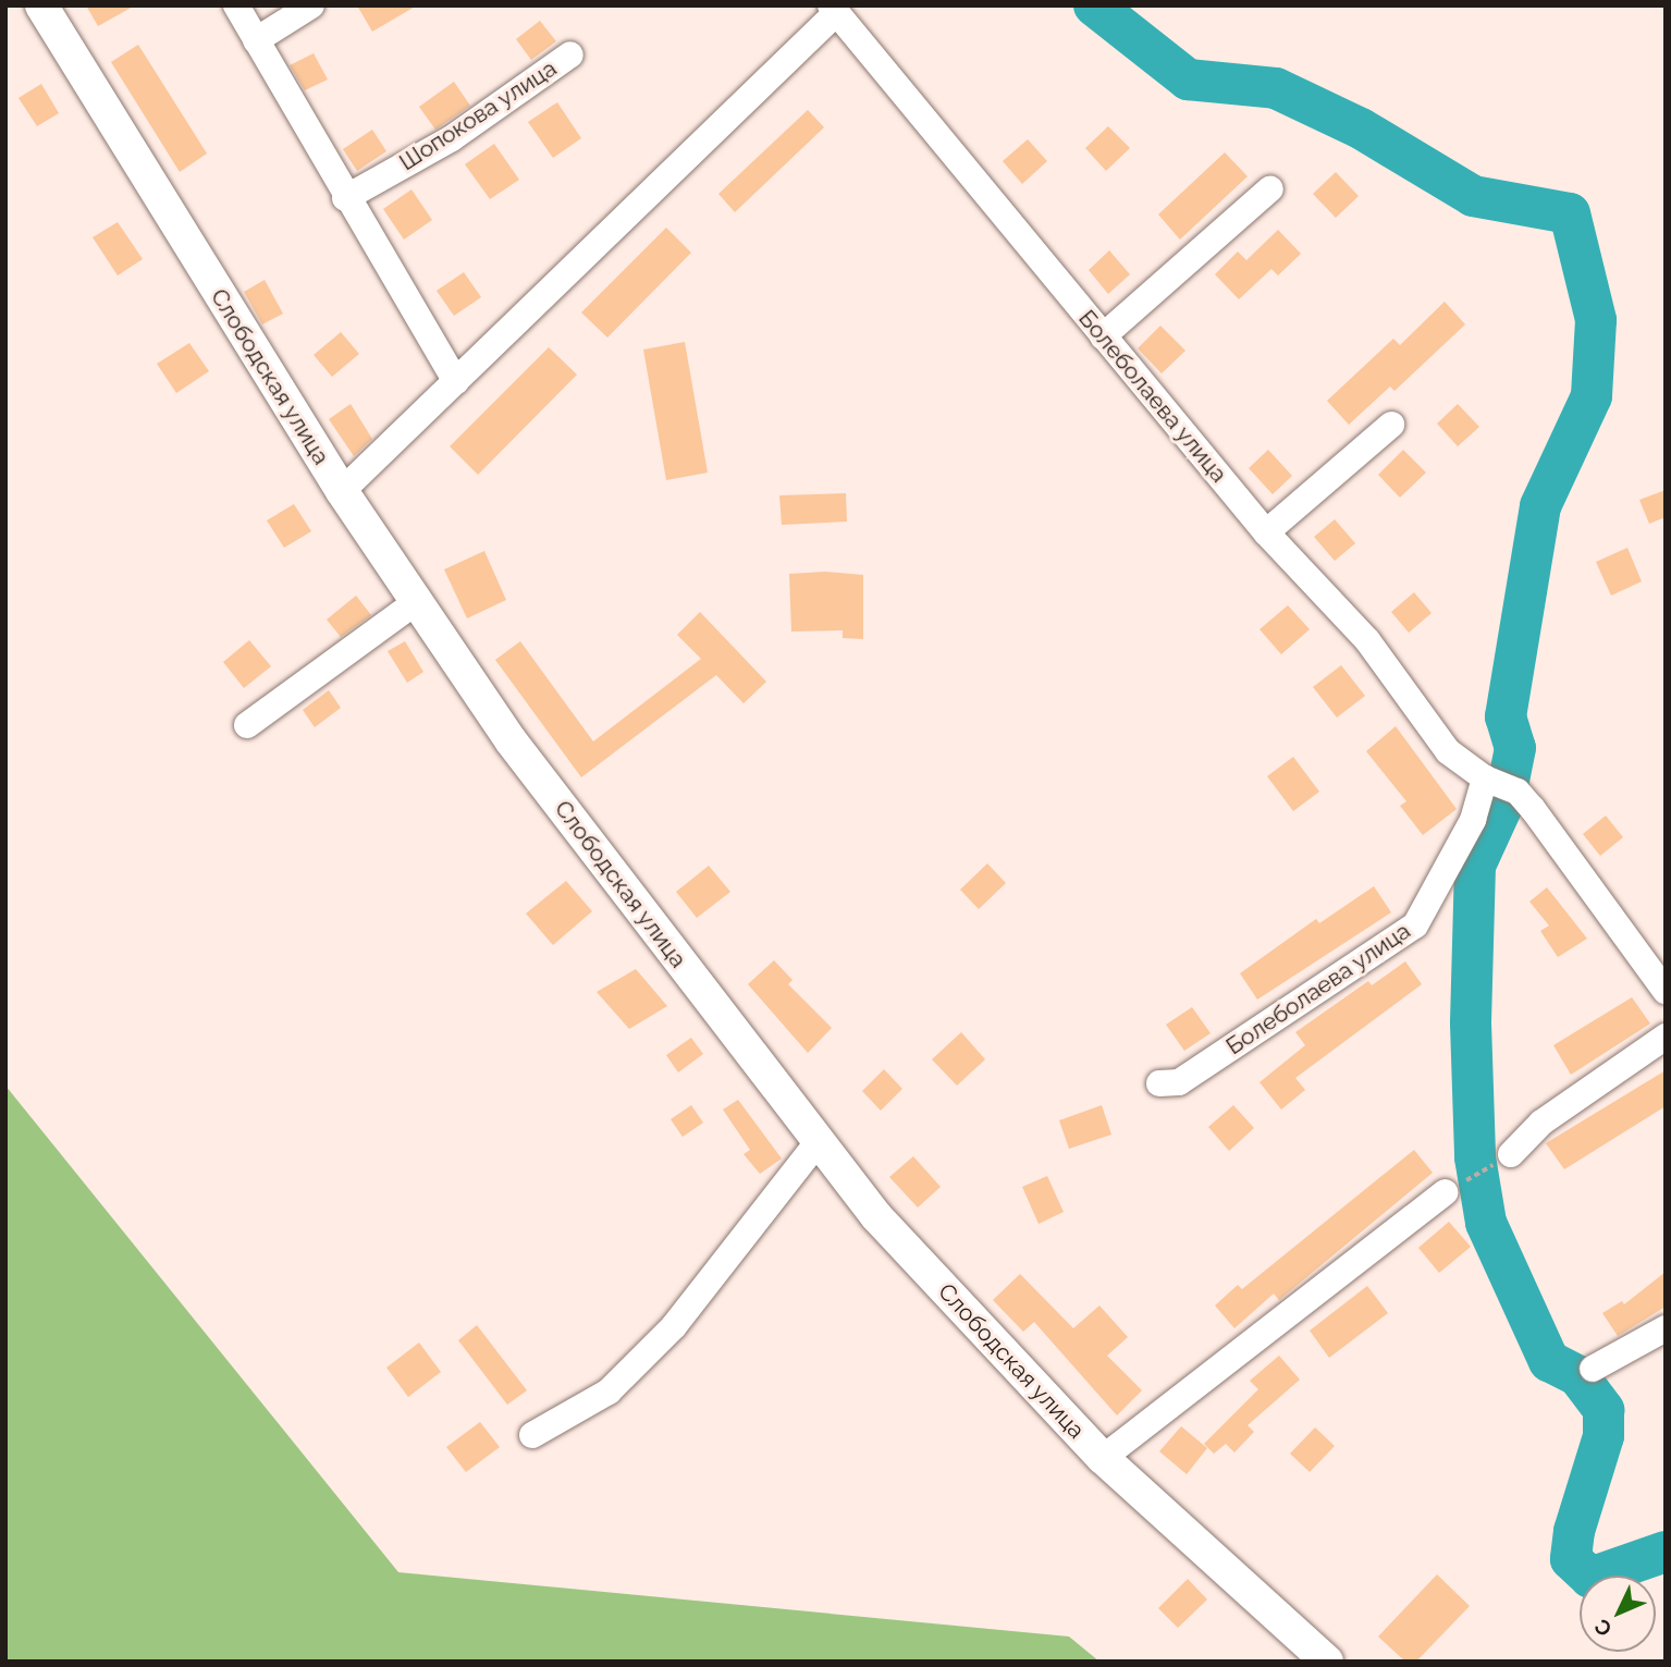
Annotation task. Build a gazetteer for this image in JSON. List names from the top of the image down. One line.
{"streets":{"street":["Шопокова улица","Слободская улица","Болеболаева улица"]},"north":"bottom left"}
